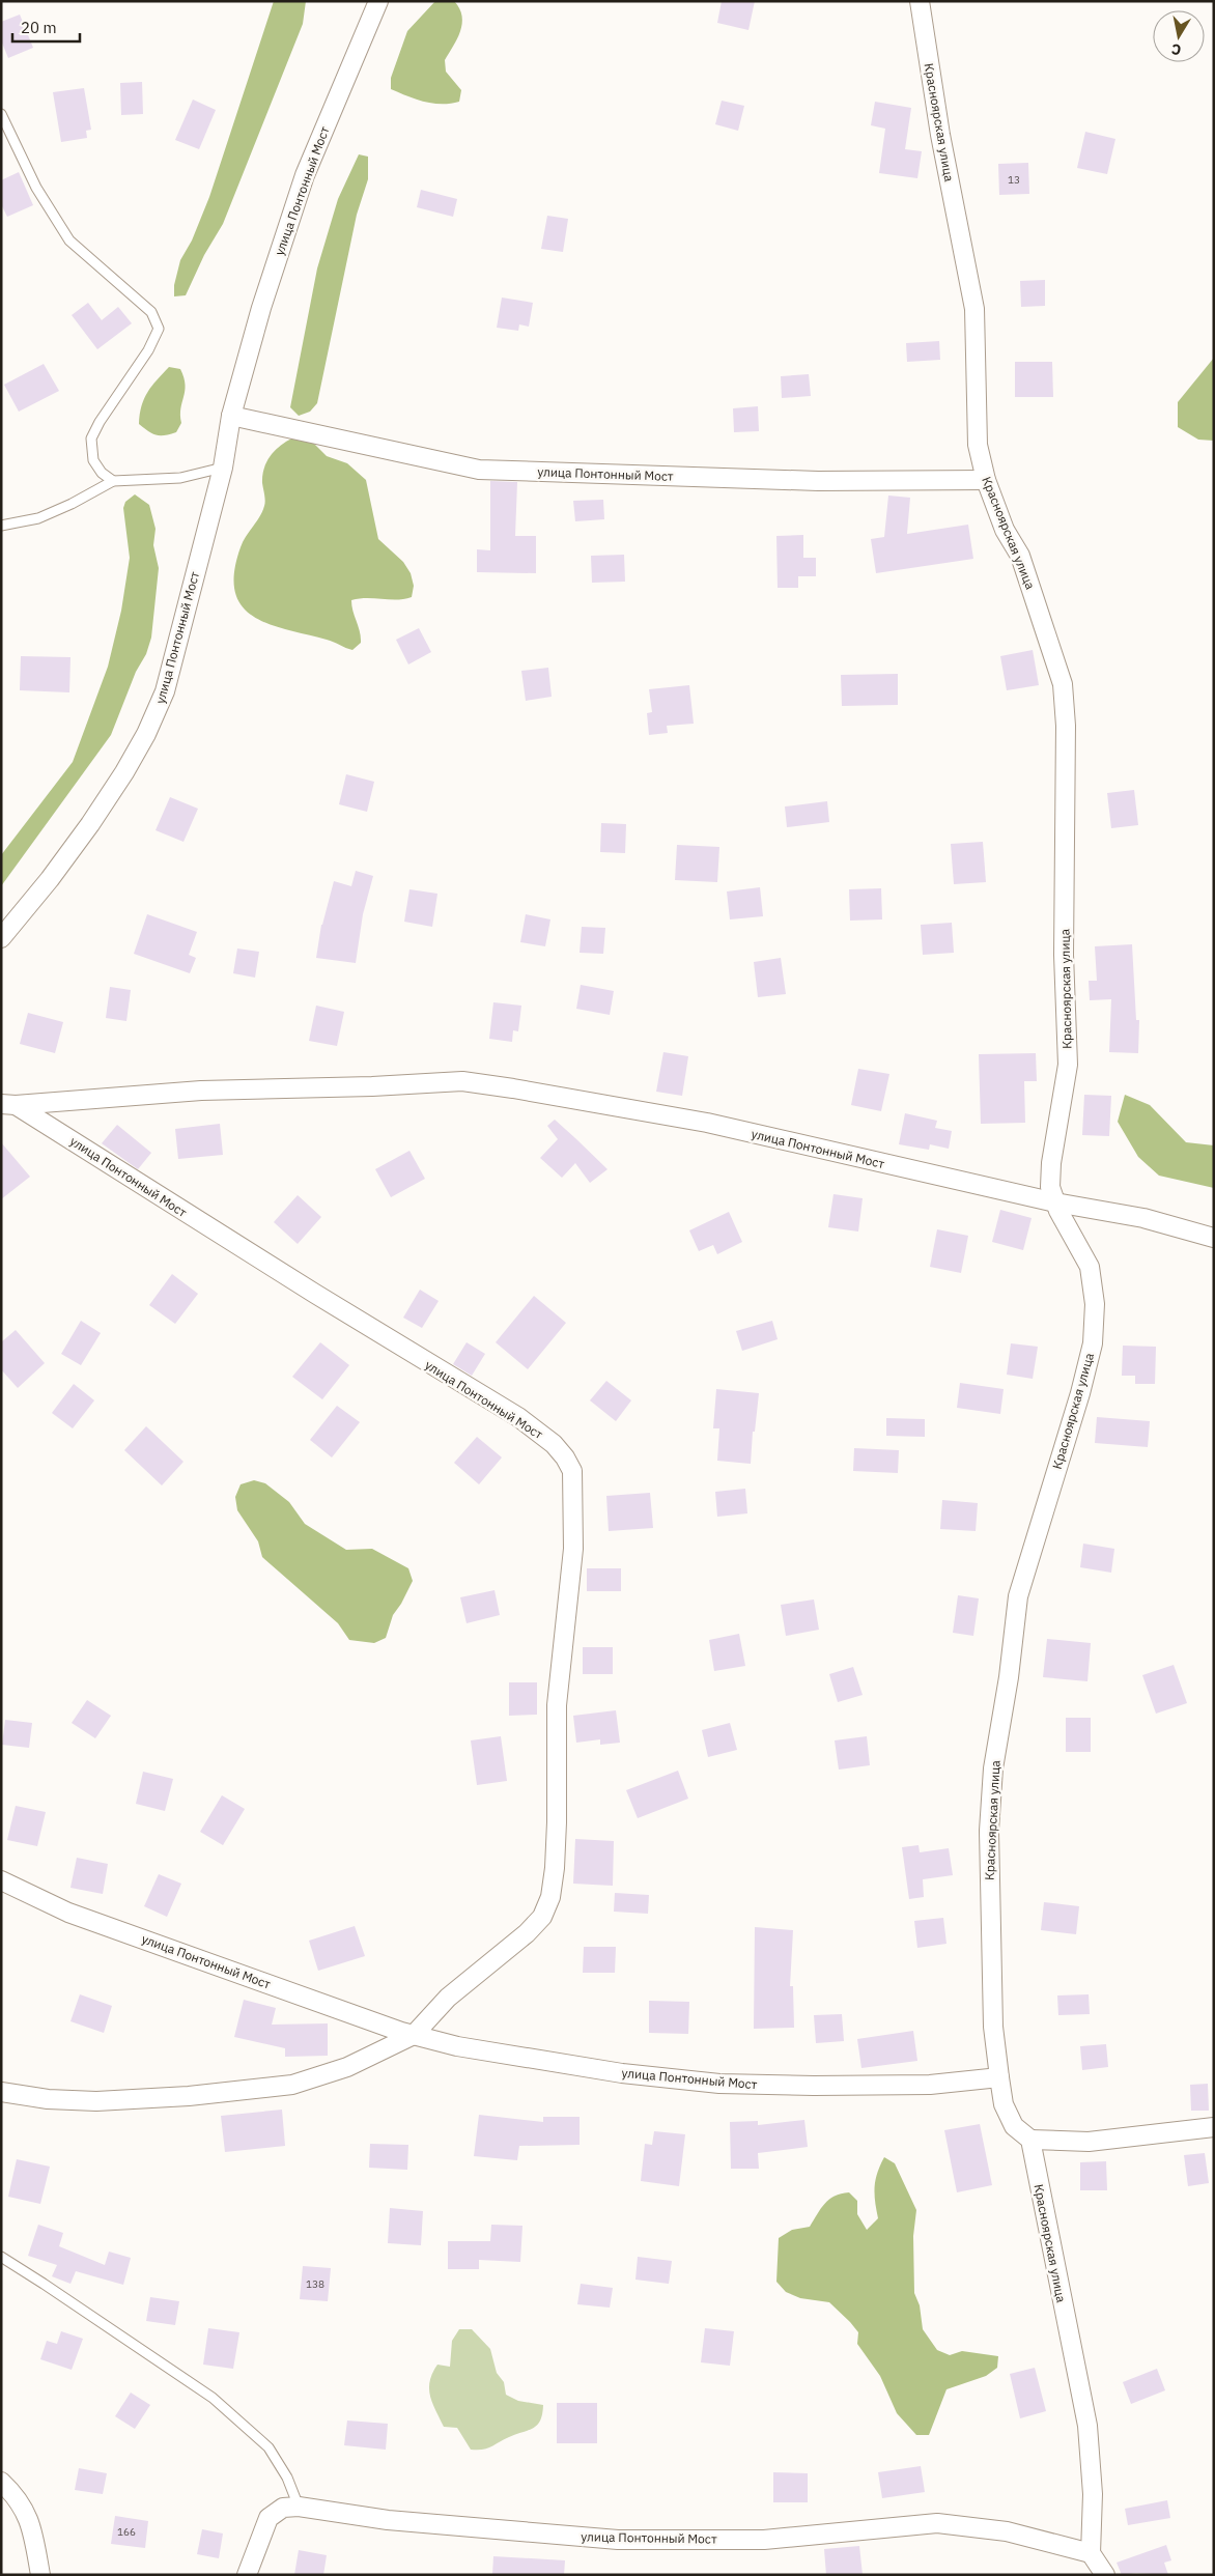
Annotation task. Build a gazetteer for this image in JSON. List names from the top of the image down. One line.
{"streets":{"street":["Красноярская улица","улица Понтонный Мост"]},"crossings":[["Красноярская улица","улица Понтонный Мост"]],"house_numbers":["13","138","166"],"scale_bar":"20 m","north":"bottom"}
